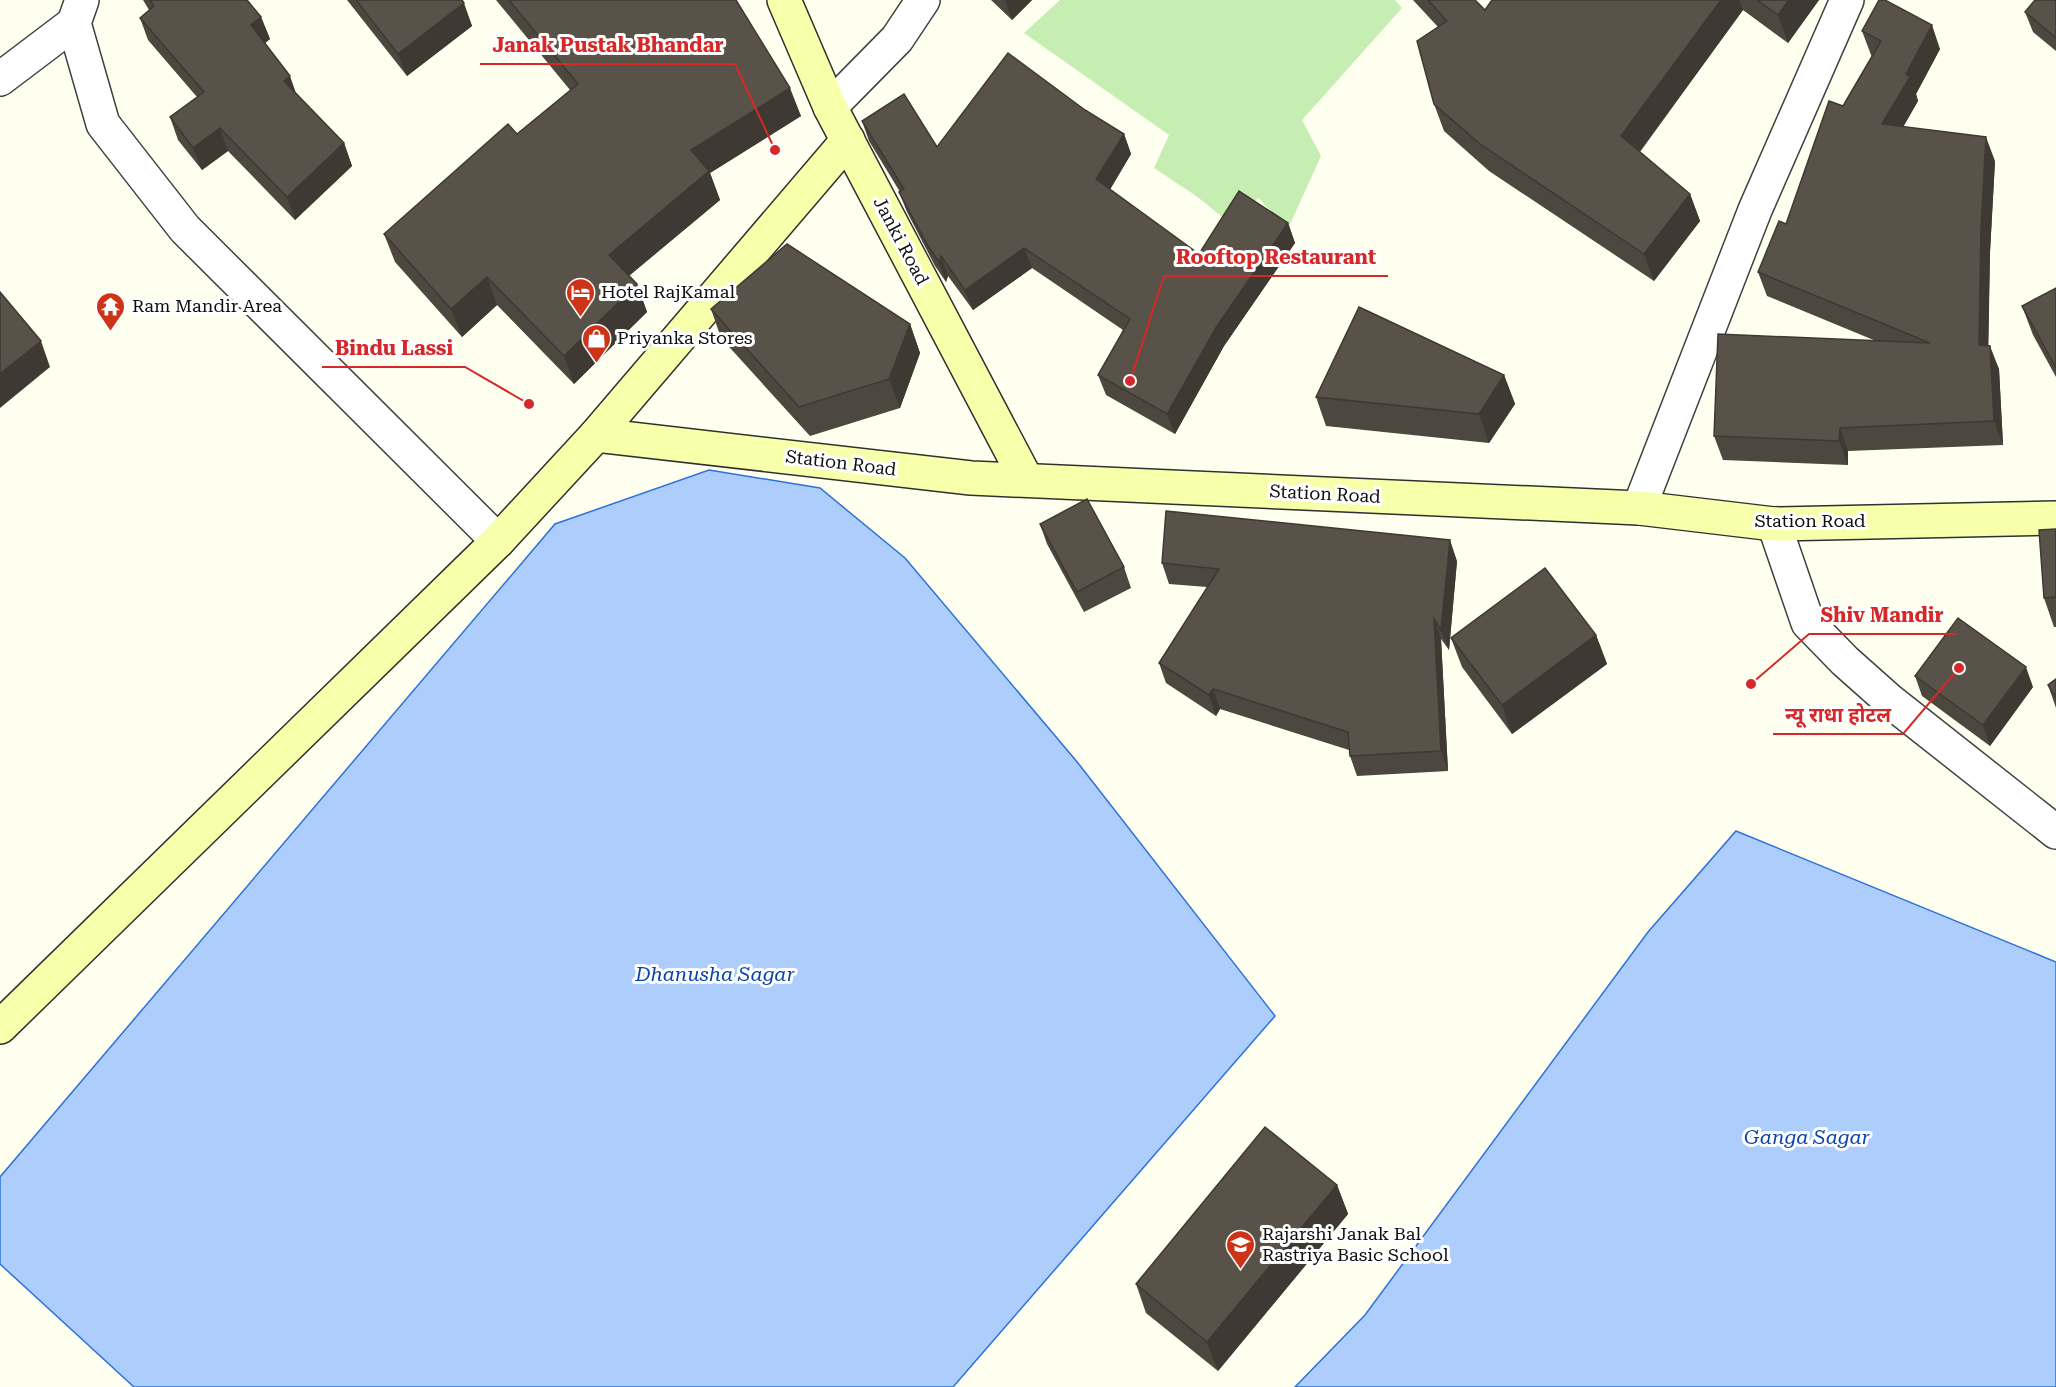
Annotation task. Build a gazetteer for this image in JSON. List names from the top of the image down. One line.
{"streets":{"street":["Janki Road","Station Road"]},"crossings":[["Janki Road","Station Road"]],"water":["Dhanusha Sagar","Ganga Sagar"],"places":{"other":["Janak Pustak Bhandar","Rooftop Restaurant","Bindu Lassi","न्यू राधा होटल","Shiv Mandir"],"hotel":["Hotel RajKamal"],"temple":["Ram Mandir Area"],"shop":["Priyanka Stores"],"school or university":["Rajarshi Janak Bal Rastriya Basic School"]}}
